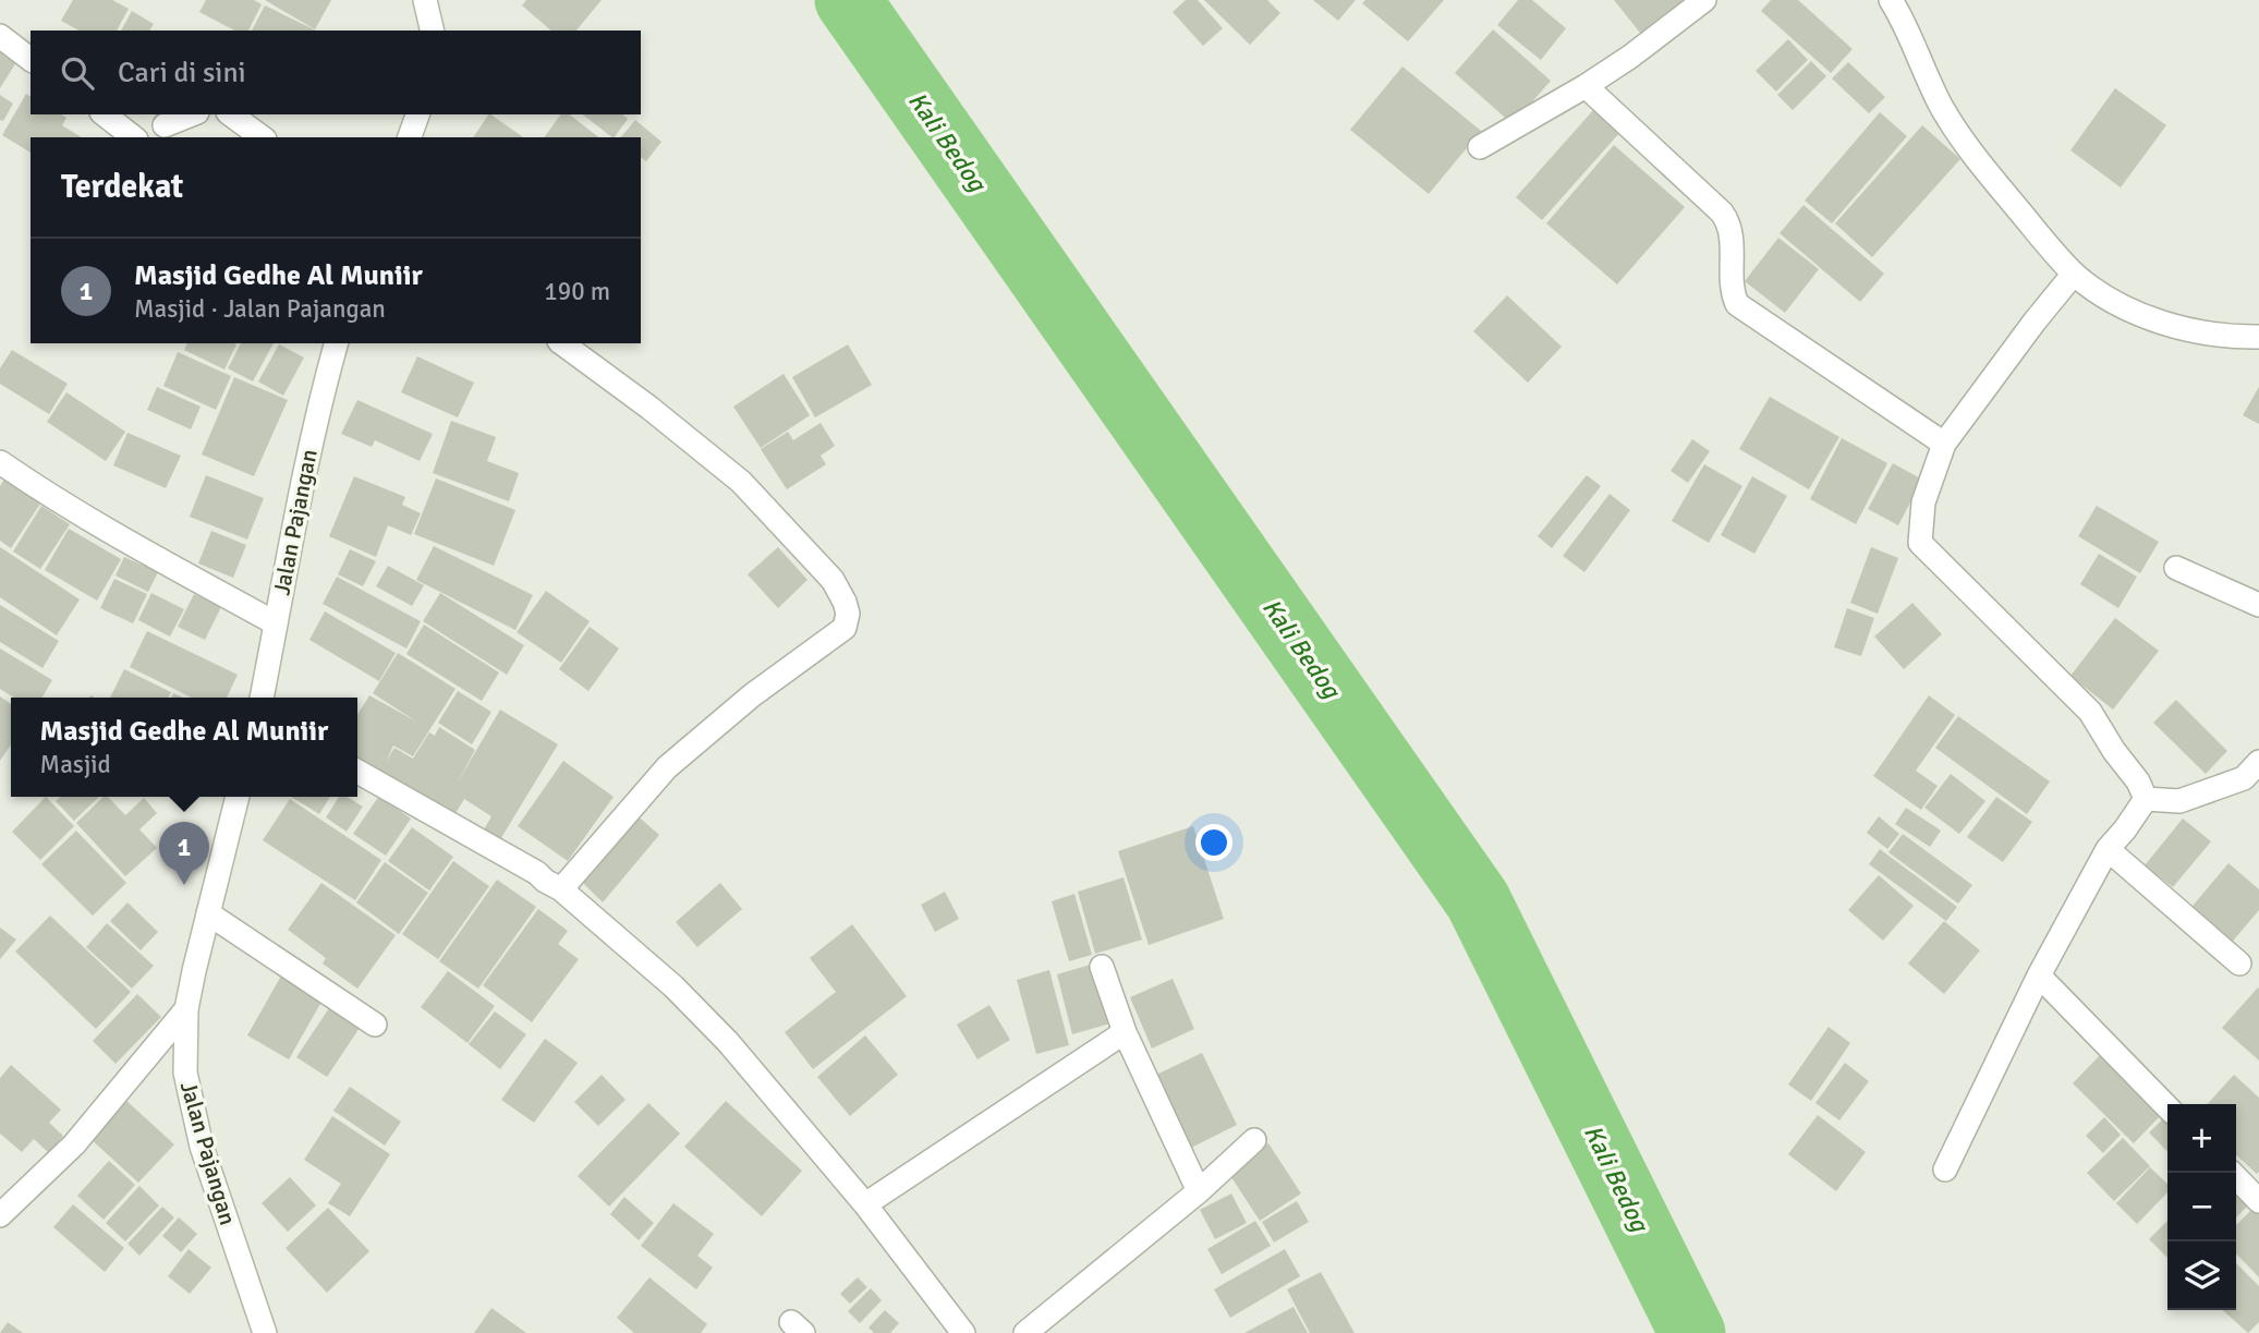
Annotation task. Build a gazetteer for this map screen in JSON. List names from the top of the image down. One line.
{"streets":{"street":["Jalan Pajangan"]},"water":["Kali Bedog"],"page":{"search":"Cari di sini","heading":"Terdekat","list":[{"mark":"1","name":"Masjid Gedhe Al Muniir","note":"Masjid · Jalan Pajangan","value":"190 m"}],"popup":["Masjid Gedhe Al Muniir","Masjid"],"pins":"1","map_buttons":["+","−"]}}
